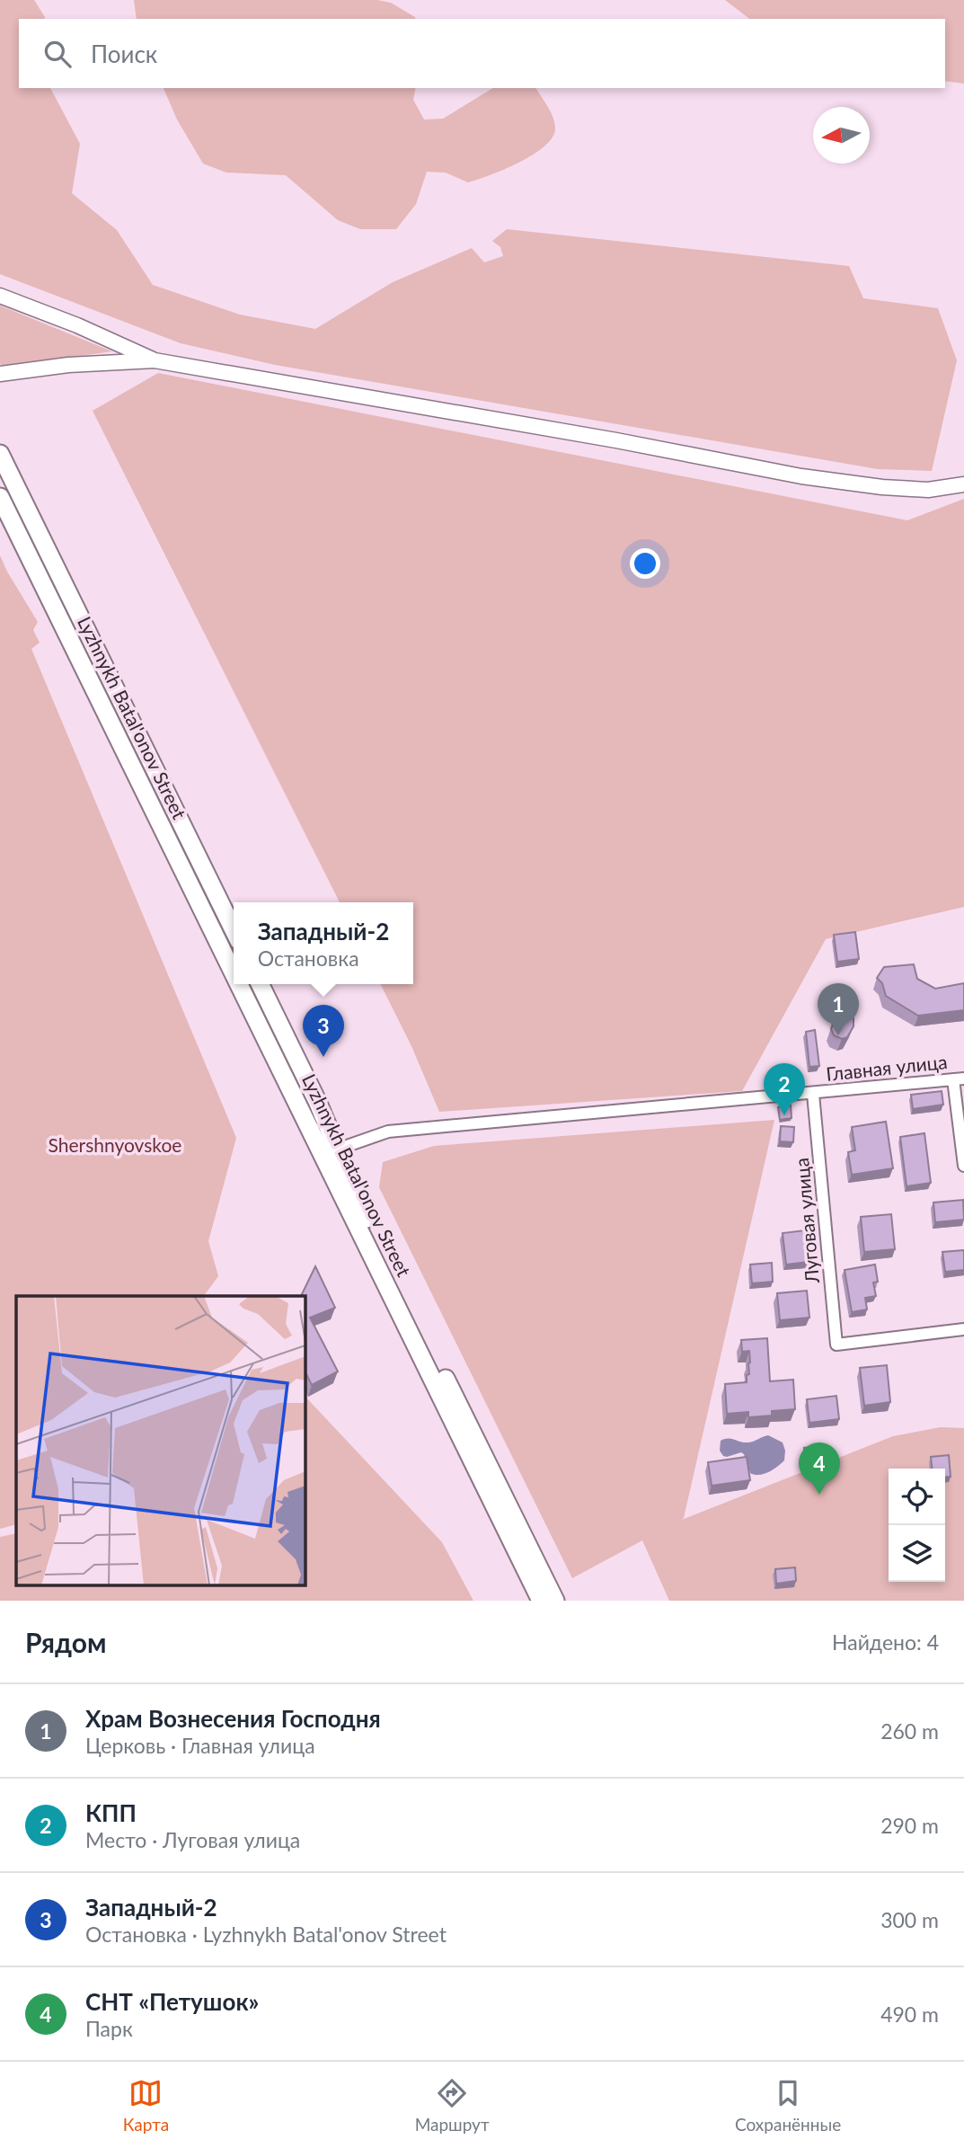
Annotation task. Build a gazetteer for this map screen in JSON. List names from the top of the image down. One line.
{"streets":{"main road":["Lyzhnykh Batal'onov Street"],"street":["Главная улица","Луговая улица"]},"crossings":[["Lyzhnykh Batal'onov Street","Главная улица"],["Главная улица","Луговая улица"]],"parks":["Shershnyovskoe"],"north":"left","page":{"search":"Поиск","popup":["Западный-2","Остановка"],"pins":["1","3","2","4"],"heading":["Рядом","Найдено: 4"],"list":[{"mark":"1","name":"Храм Вознесения Господня","note":"Церковь · Главная улица","value":"260 m"},{"mark":"2","name":"КПП","note":"Место · Луговая улица","value":"290 m"},{"mark":"3","name":"Западный-2","note":"Остановка · Lyzhnykh Batal'onov Street","value":"300 m"},{"mark":"4","name":"СНТ «Петушок»","note":"Парк","value":"490 m"}],"nav":["Карта","Маршрут","Сохранённые"]}}
